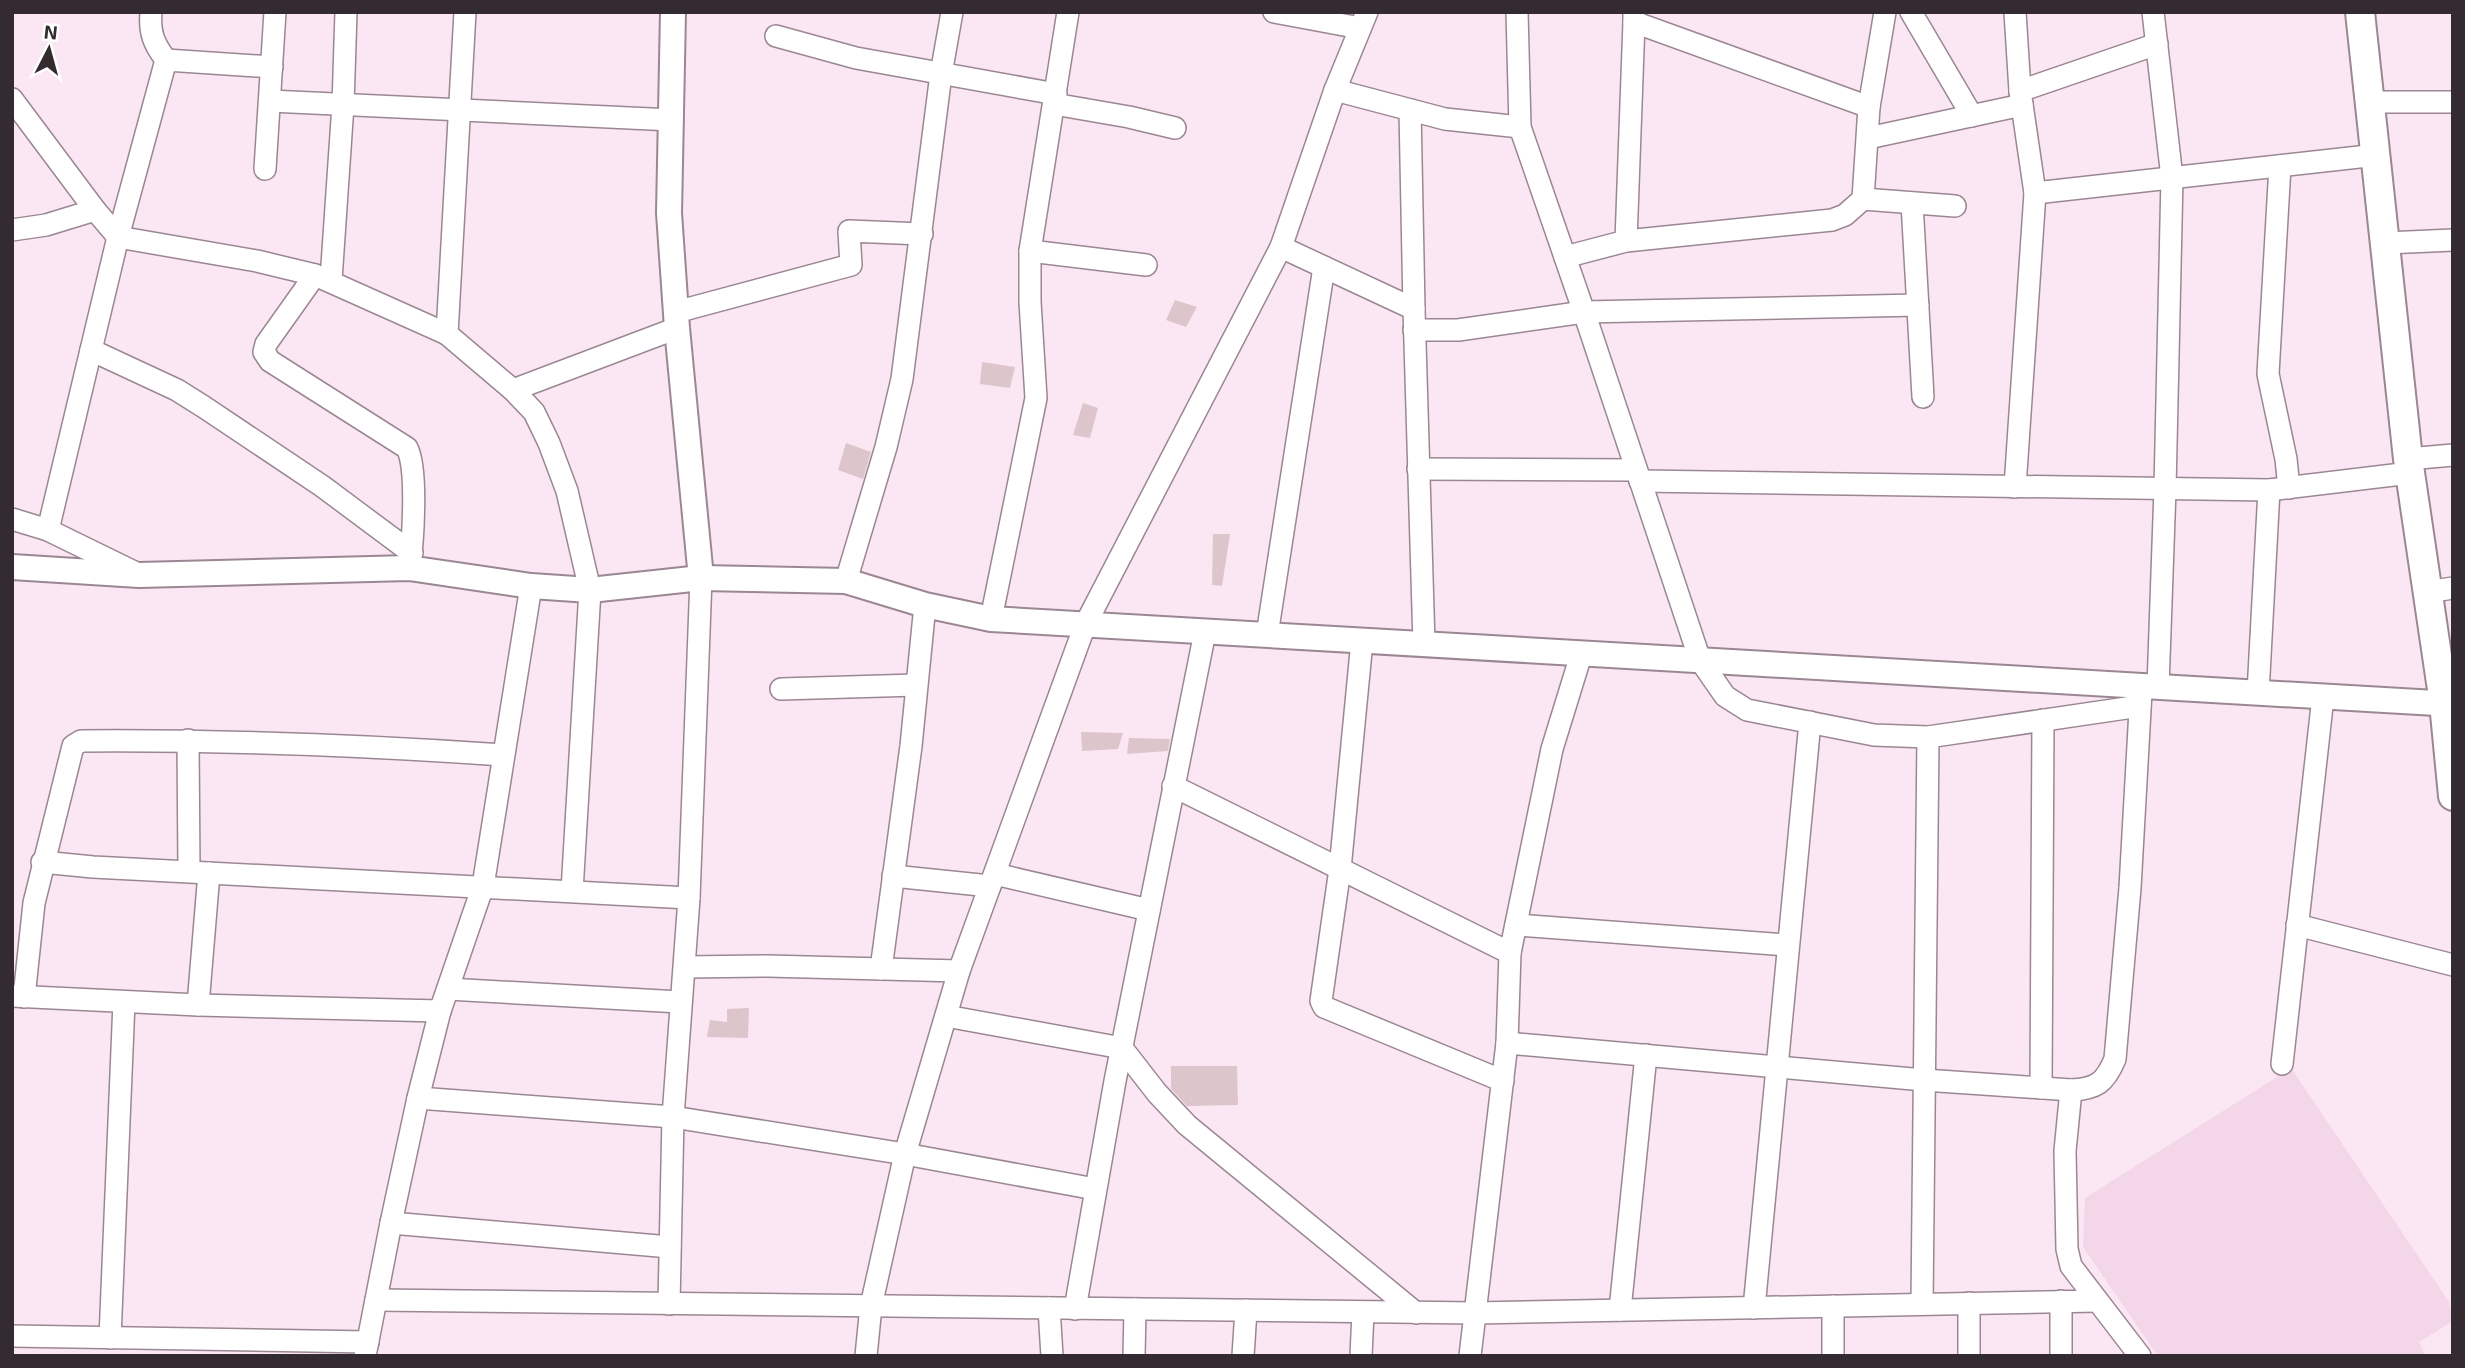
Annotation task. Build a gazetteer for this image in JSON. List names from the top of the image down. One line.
{"north":"top"}
